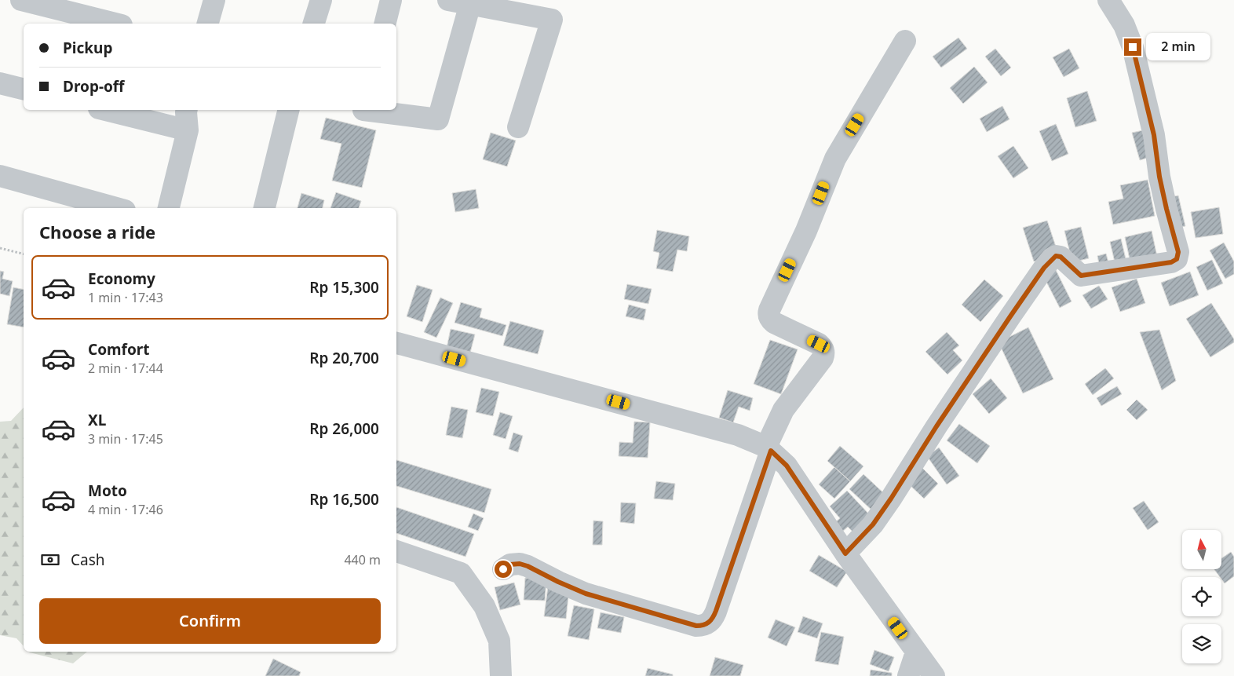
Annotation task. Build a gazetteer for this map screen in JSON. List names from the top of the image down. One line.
{"north":"top","page":{"banner":["Pickup","Drop-off"],"bubble":"2 min","heading":"Choose a ride","list":[{"name":"Economy","note":"1 min · 17:43","value":"Rp 15,300"},{"name":"Comfort","note":"2 min · 17:44","value":"Rp 20,700"},{"name":"XL","note":"3 min · 17:45","value":"Rp 26,000"},{"name":"Moto","note":"4 min · 17:46","value":"Rp 16,500"}],"pay":["Cash","440 m"],"buttons":"Confirm"}}
